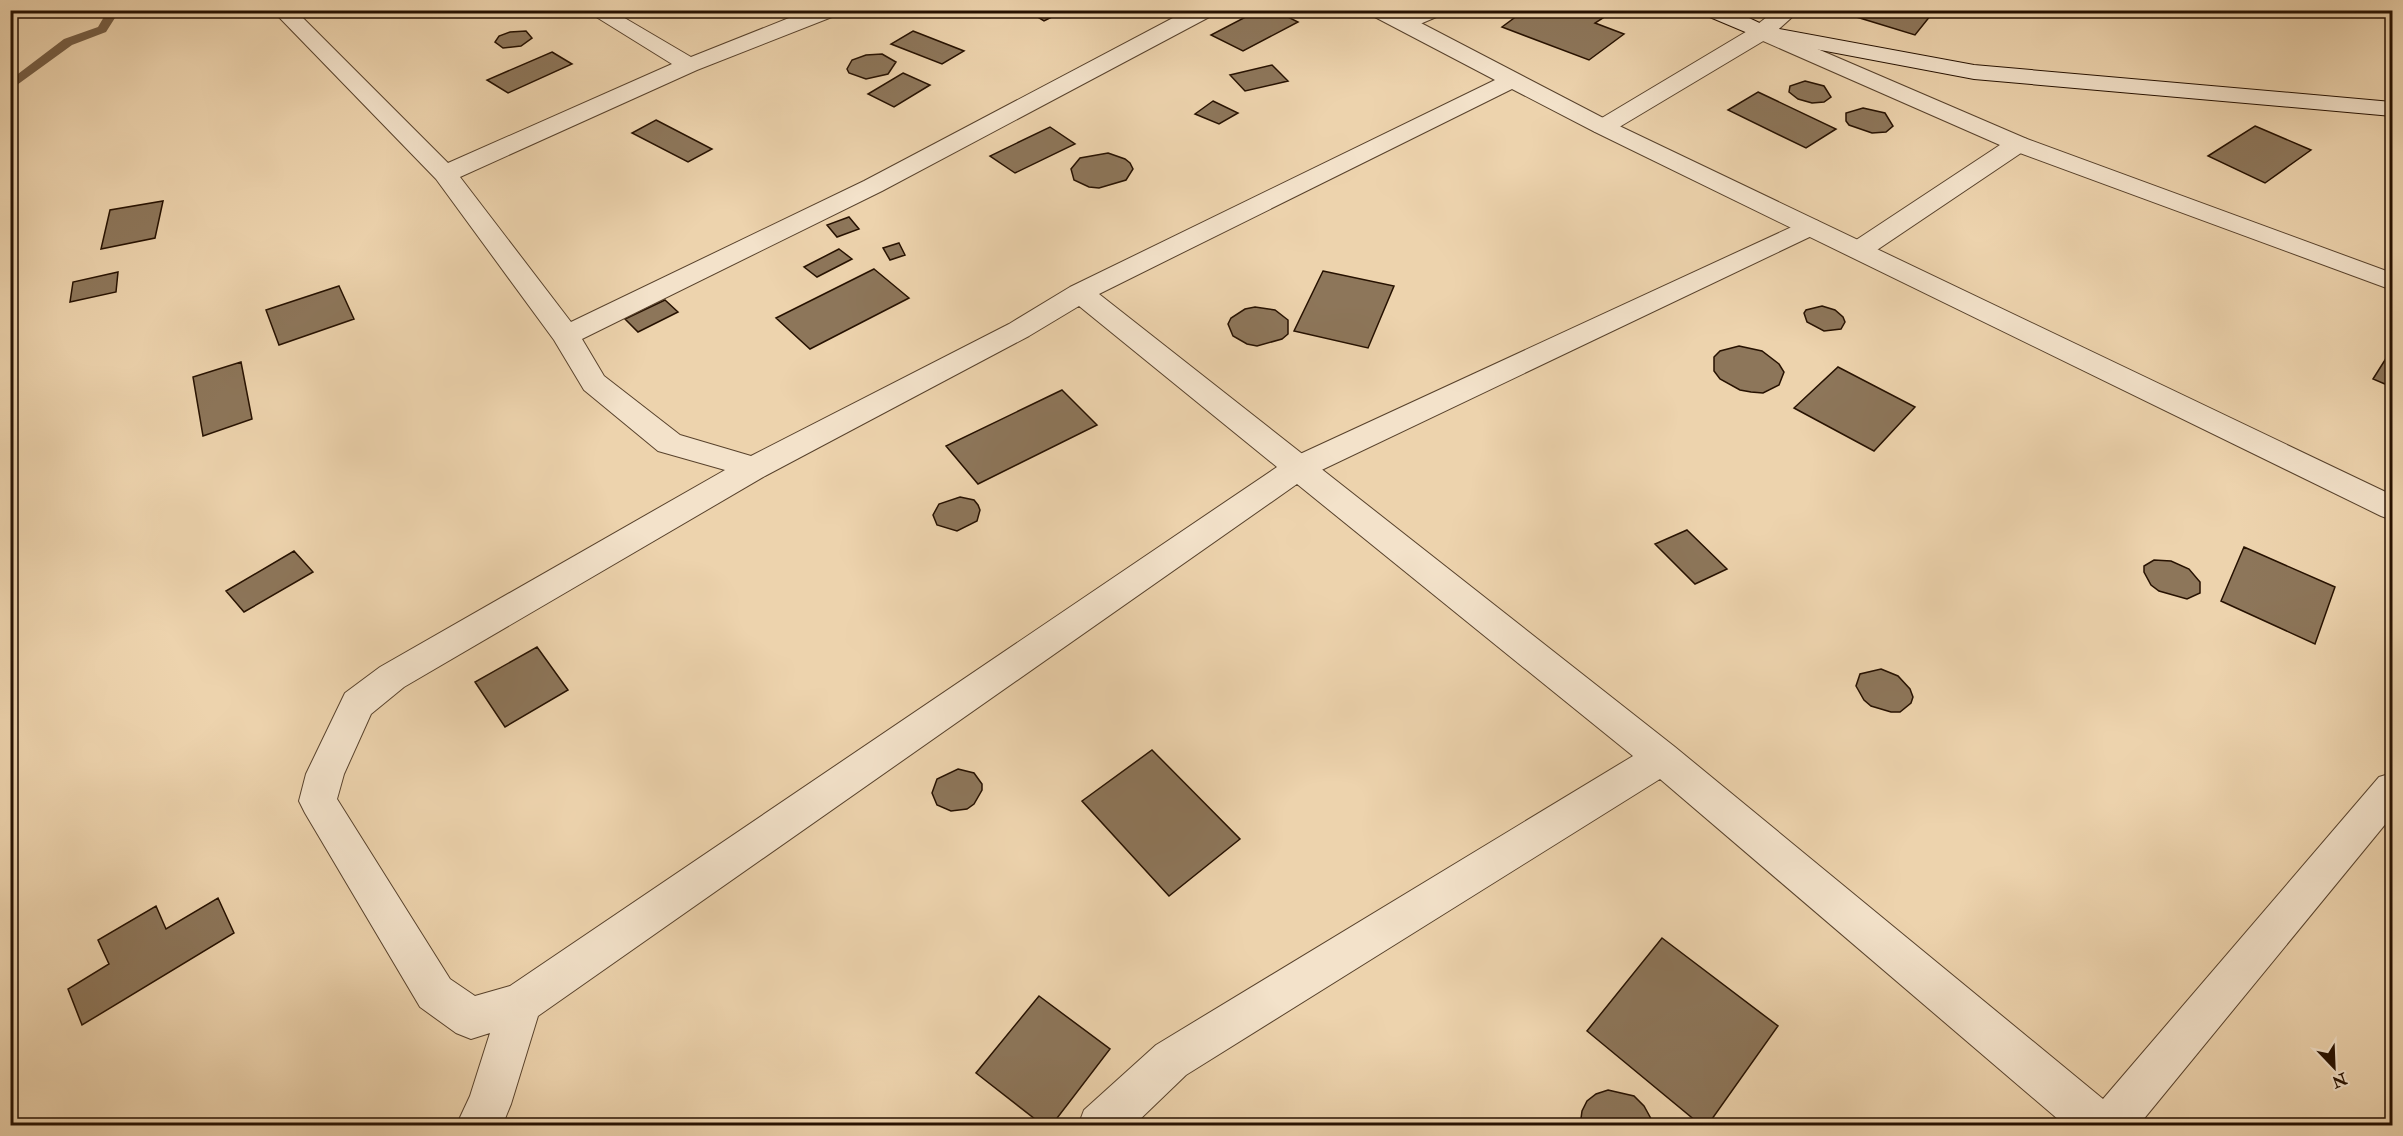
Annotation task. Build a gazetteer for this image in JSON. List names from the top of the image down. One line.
{"north":"bottom right"}
